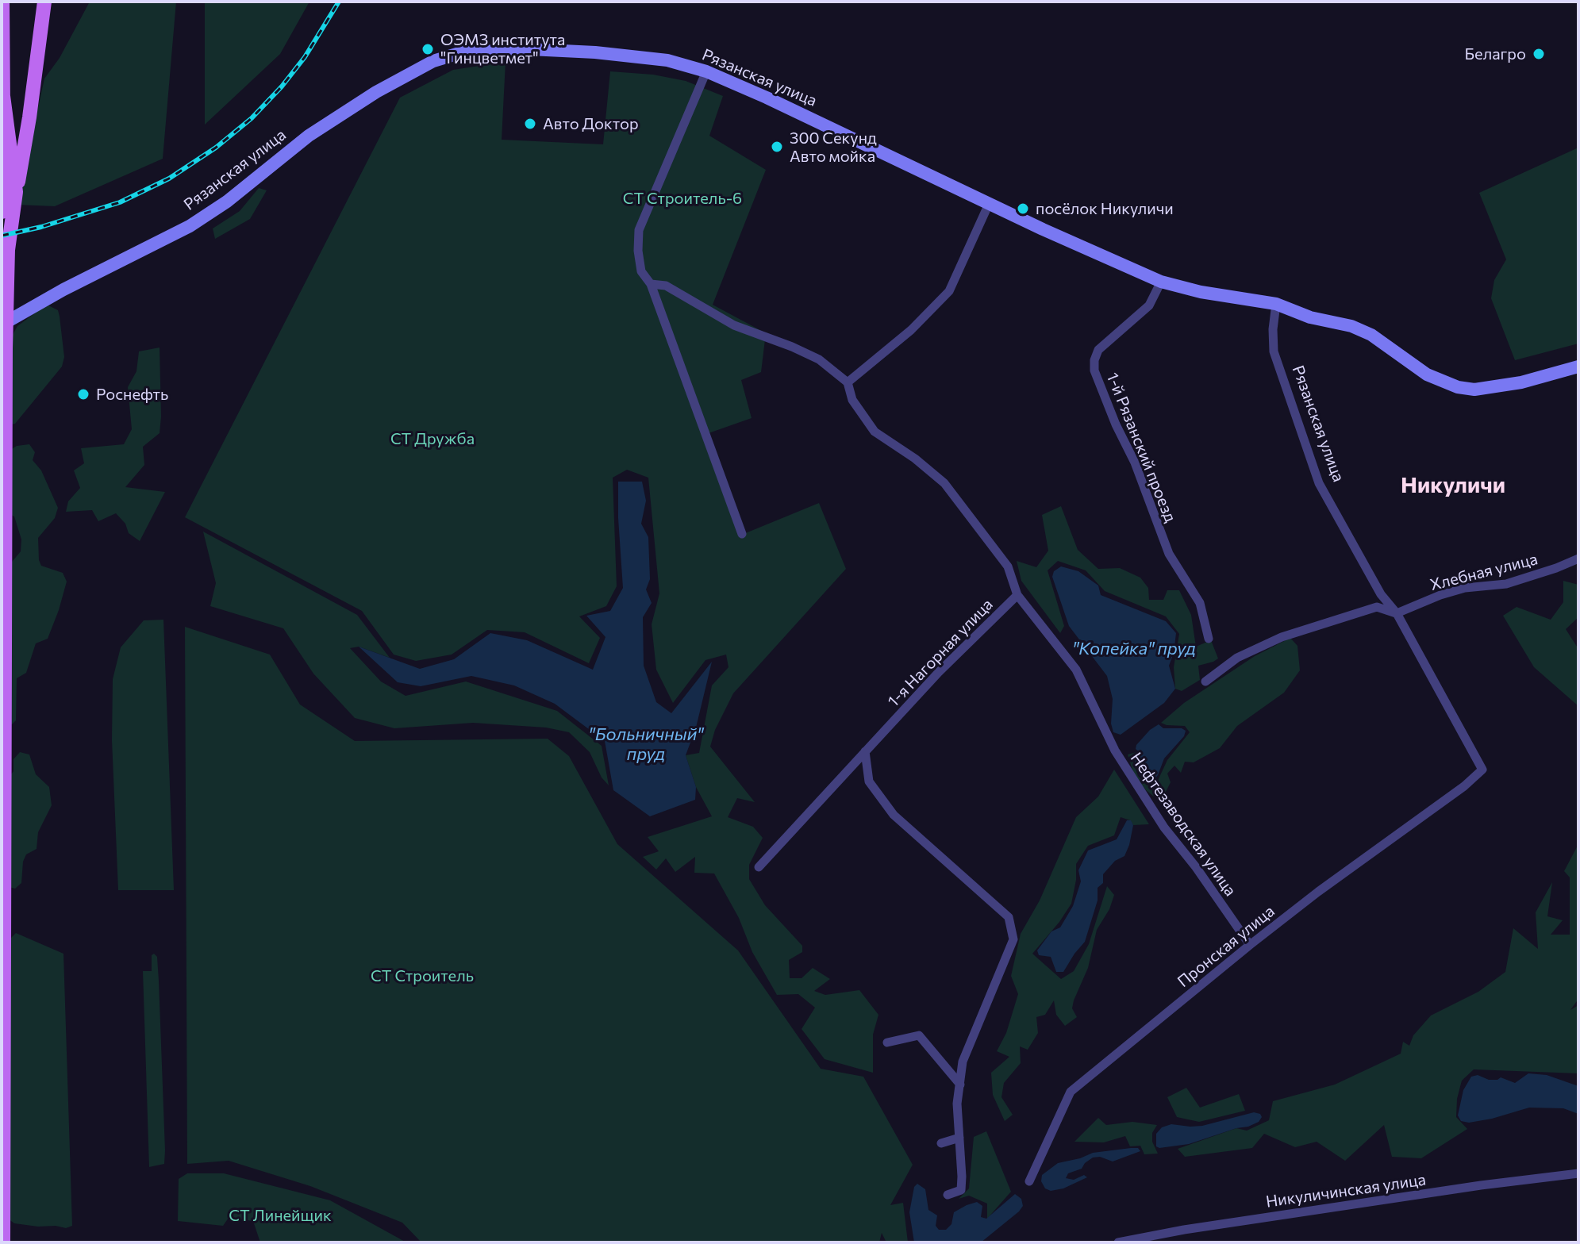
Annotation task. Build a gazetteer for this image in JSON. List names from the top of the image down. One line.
{"streets":{"street":["Рязанская улица","1-й Рязанский проезд","Хлебная улица","1-я Нагорная улица","Нефтезаводская улица","Пронская улица","Никуличинская улица"]},"crossings":[["Рязанская улица","1-й Рязанский проезд"],["Рязанская улица","Хлебная улица"],["Рязанская улица","Пронская улица"],["1-я Нагорная улица","Нефтезаводская улица"],["Нефтезаводская улица","Пронская улица"]],"districts":["Никуличи"],"water":["\"Копейка\" пруд","\"Больничный\" пруд"],"parks":["СТ Строитель-6","СТ Дружба","СТ Строитель","СТ Линейщик"],"places":["ОЭМЗ института \"Гинцветмет\"","Белагро","Авто Доктор","300 Секунд Авто мойка","посёлок Никуличи","Роснефть"]}
